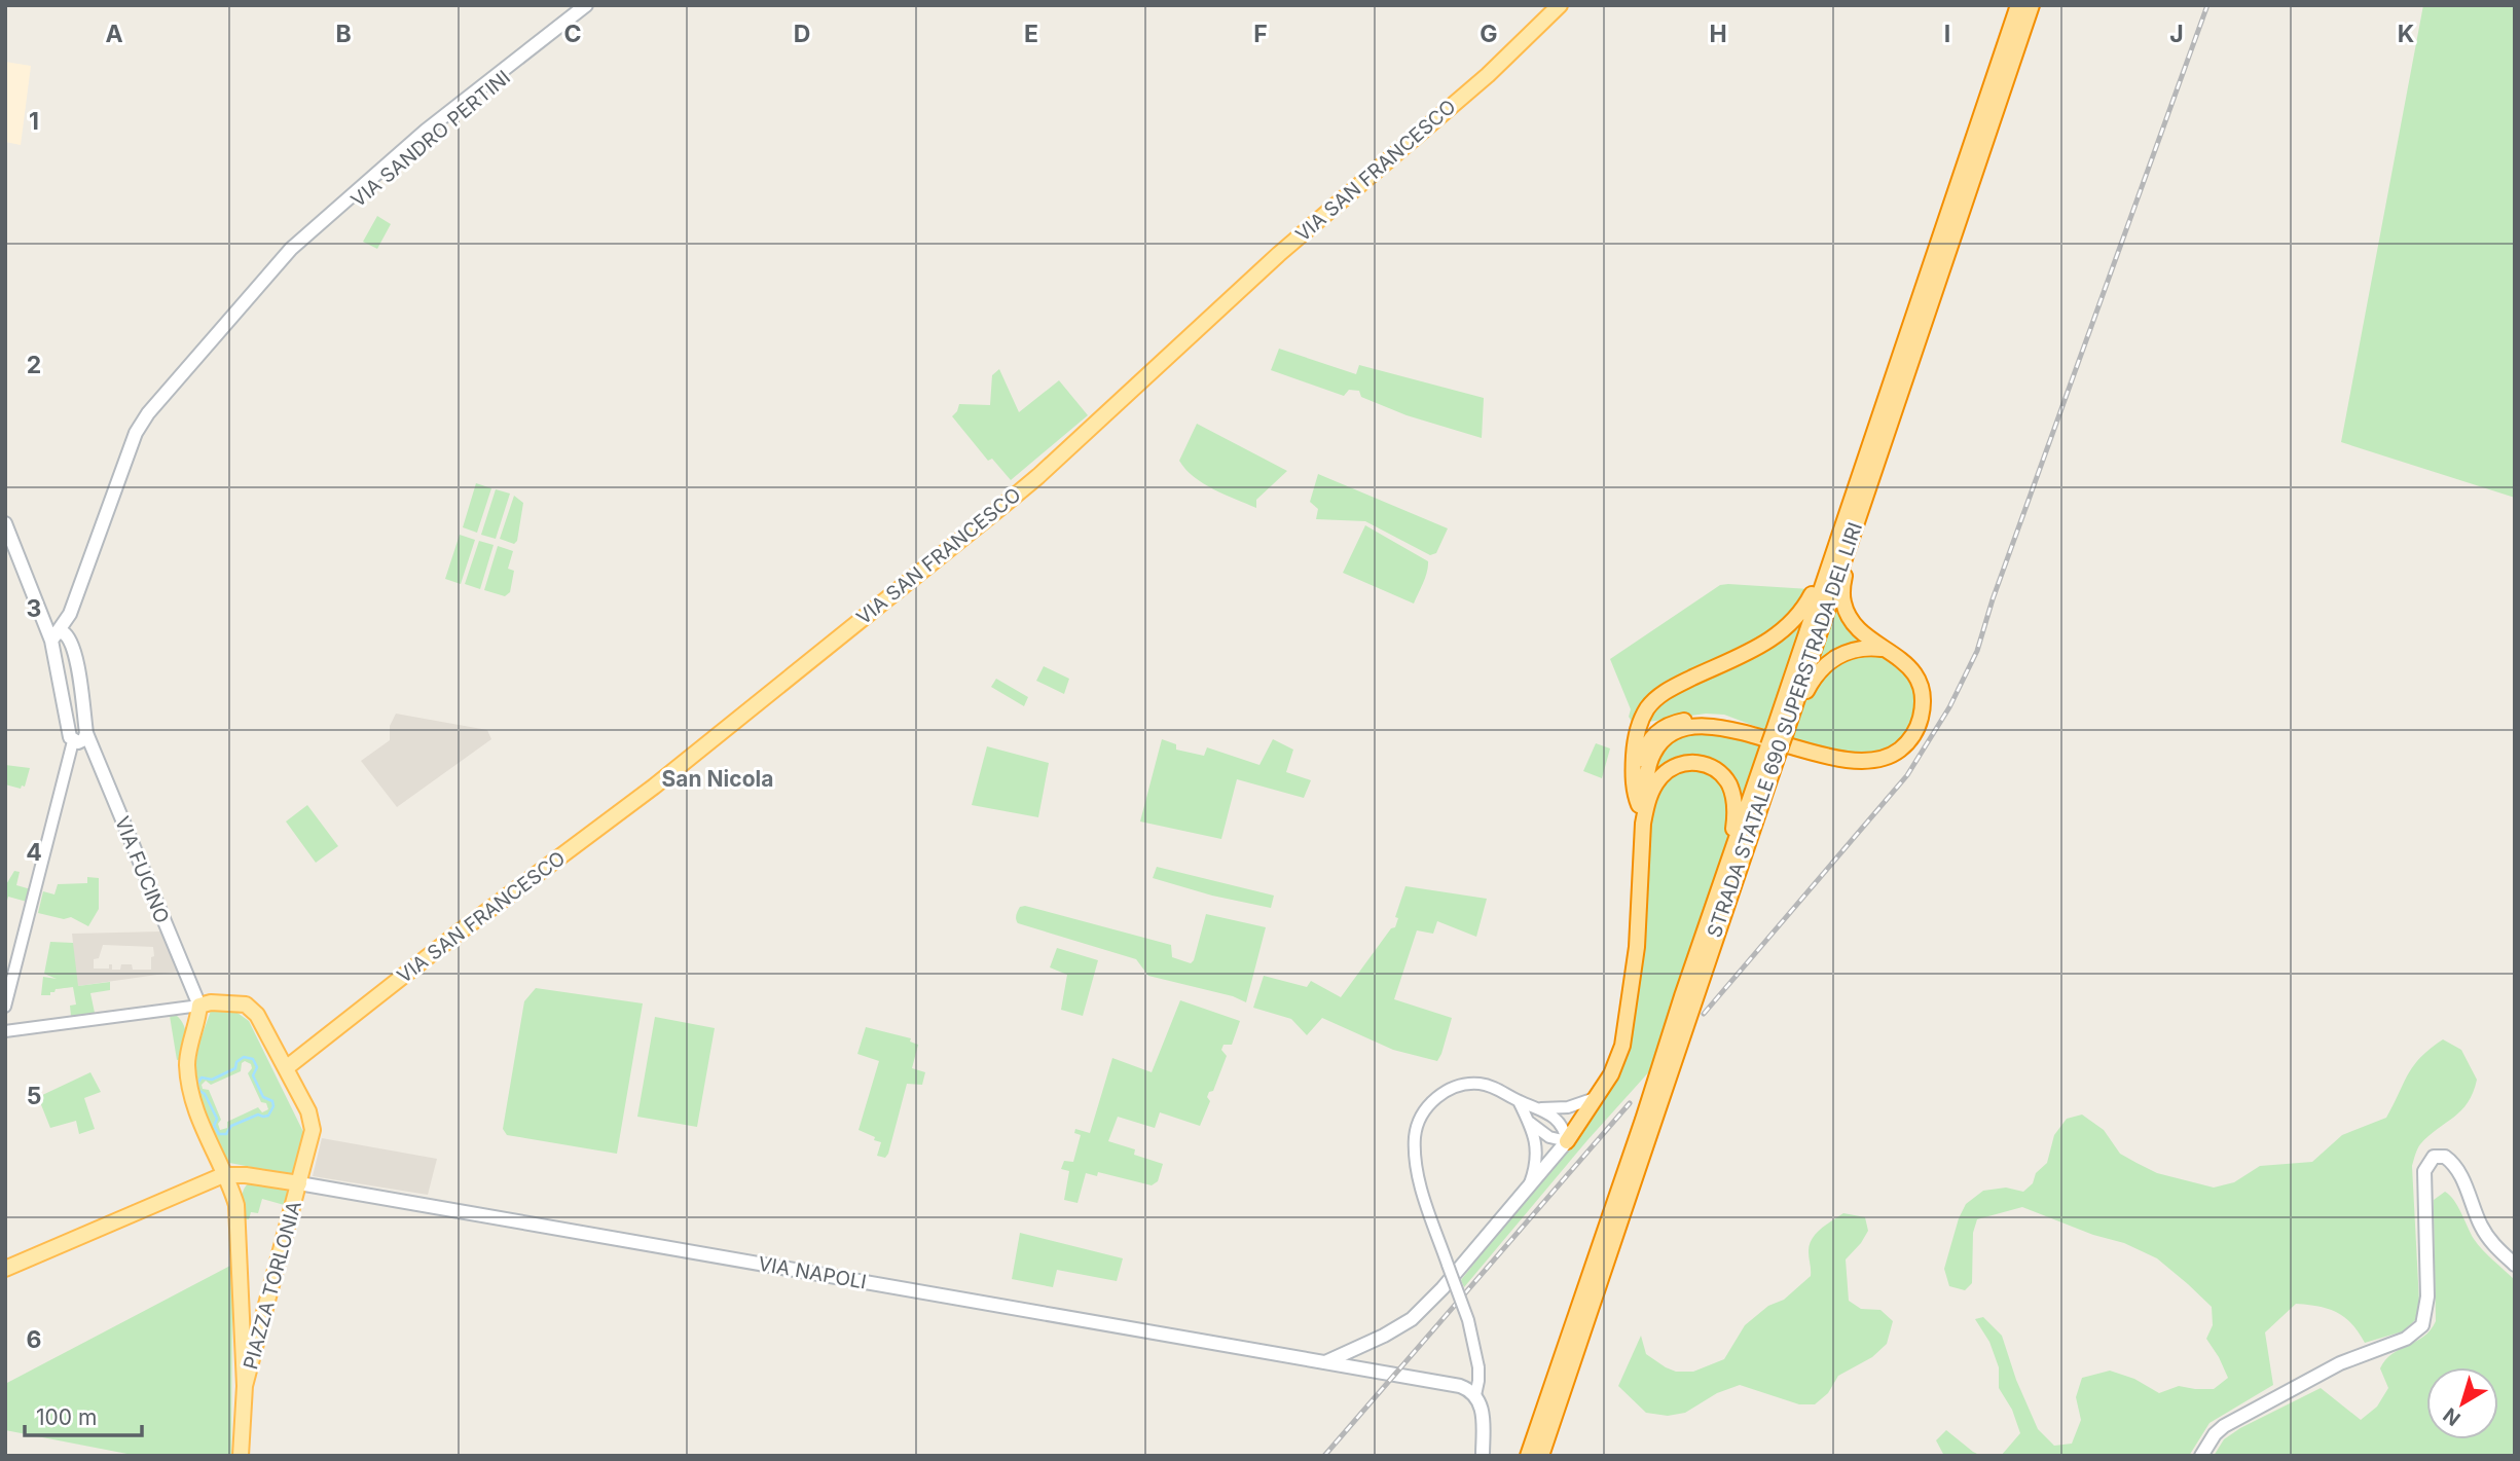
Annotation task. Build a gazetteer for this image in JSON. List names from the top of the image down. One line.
{"streets":{"highway":["STRADA STATALE 690 SUPERSTRADA DEL LIRI"],"main road":["VIA SANDRO PERTINI","VIA SAN FRANCESCO","VIA FUCINO","VIA NAPOLI","PIAZZA TORLONIA"]},"crossings":[["VIA SANDRO PERTINI","VIA FUCINO"],["VIA SAN FRANCESCO","PIAZZA TORLONIA"],["VIA FUCINO","PIAZZA TORLONIA"],["VIA NAPOLI","PIAZZA TORLONIA"]],"districts":["San Nicola"],"scale_bar":"100 m","north":"bottom left","grid":{"columns":["A","B","C","D","E","F","G","H","I","J","K"],"rows":["1","2","3","4","5","6"]}}
